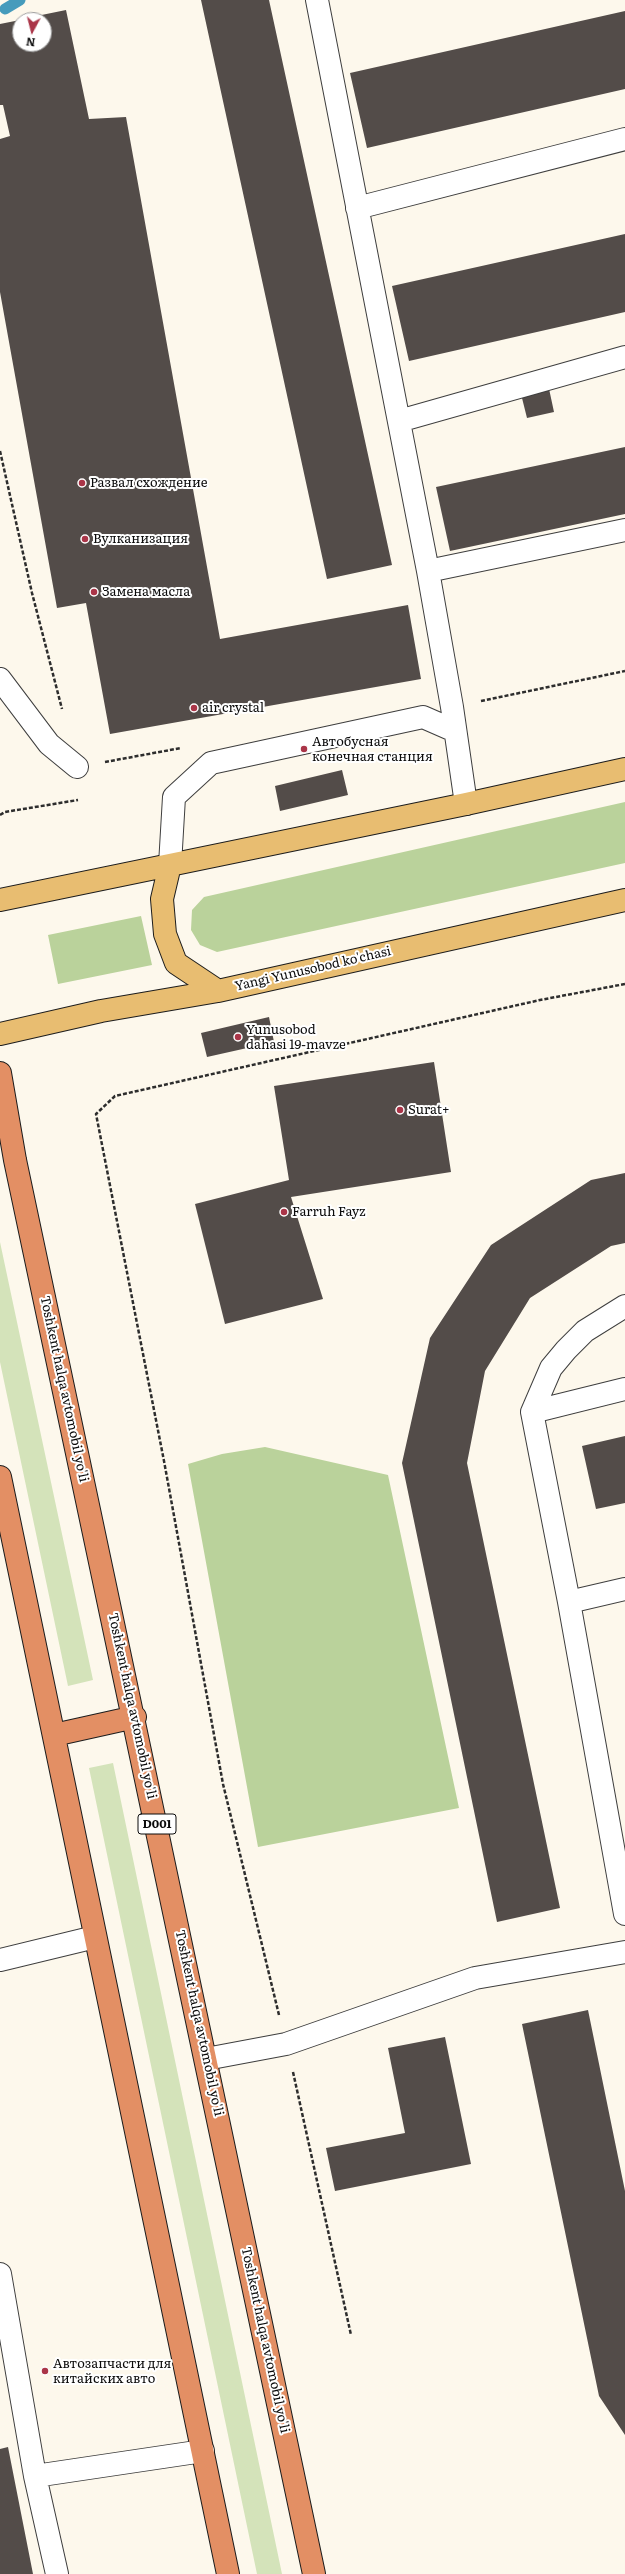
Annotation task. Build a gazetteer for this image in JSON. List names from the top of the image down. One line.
{"streets":{"highway":["Toshkent halqa avtomobil yo'li","D001"],"main road":["Yangi Yunusobod ko'chasi"]},"places":["Развал схождение","Вулканизация","Замена масла","air crystal","Автобусная конечная станция","Yunusobod dahasi 19-mavze","Surat+","Farruh Fayz","Автозапчасти для китайских авто"],"north":"bottom"}
